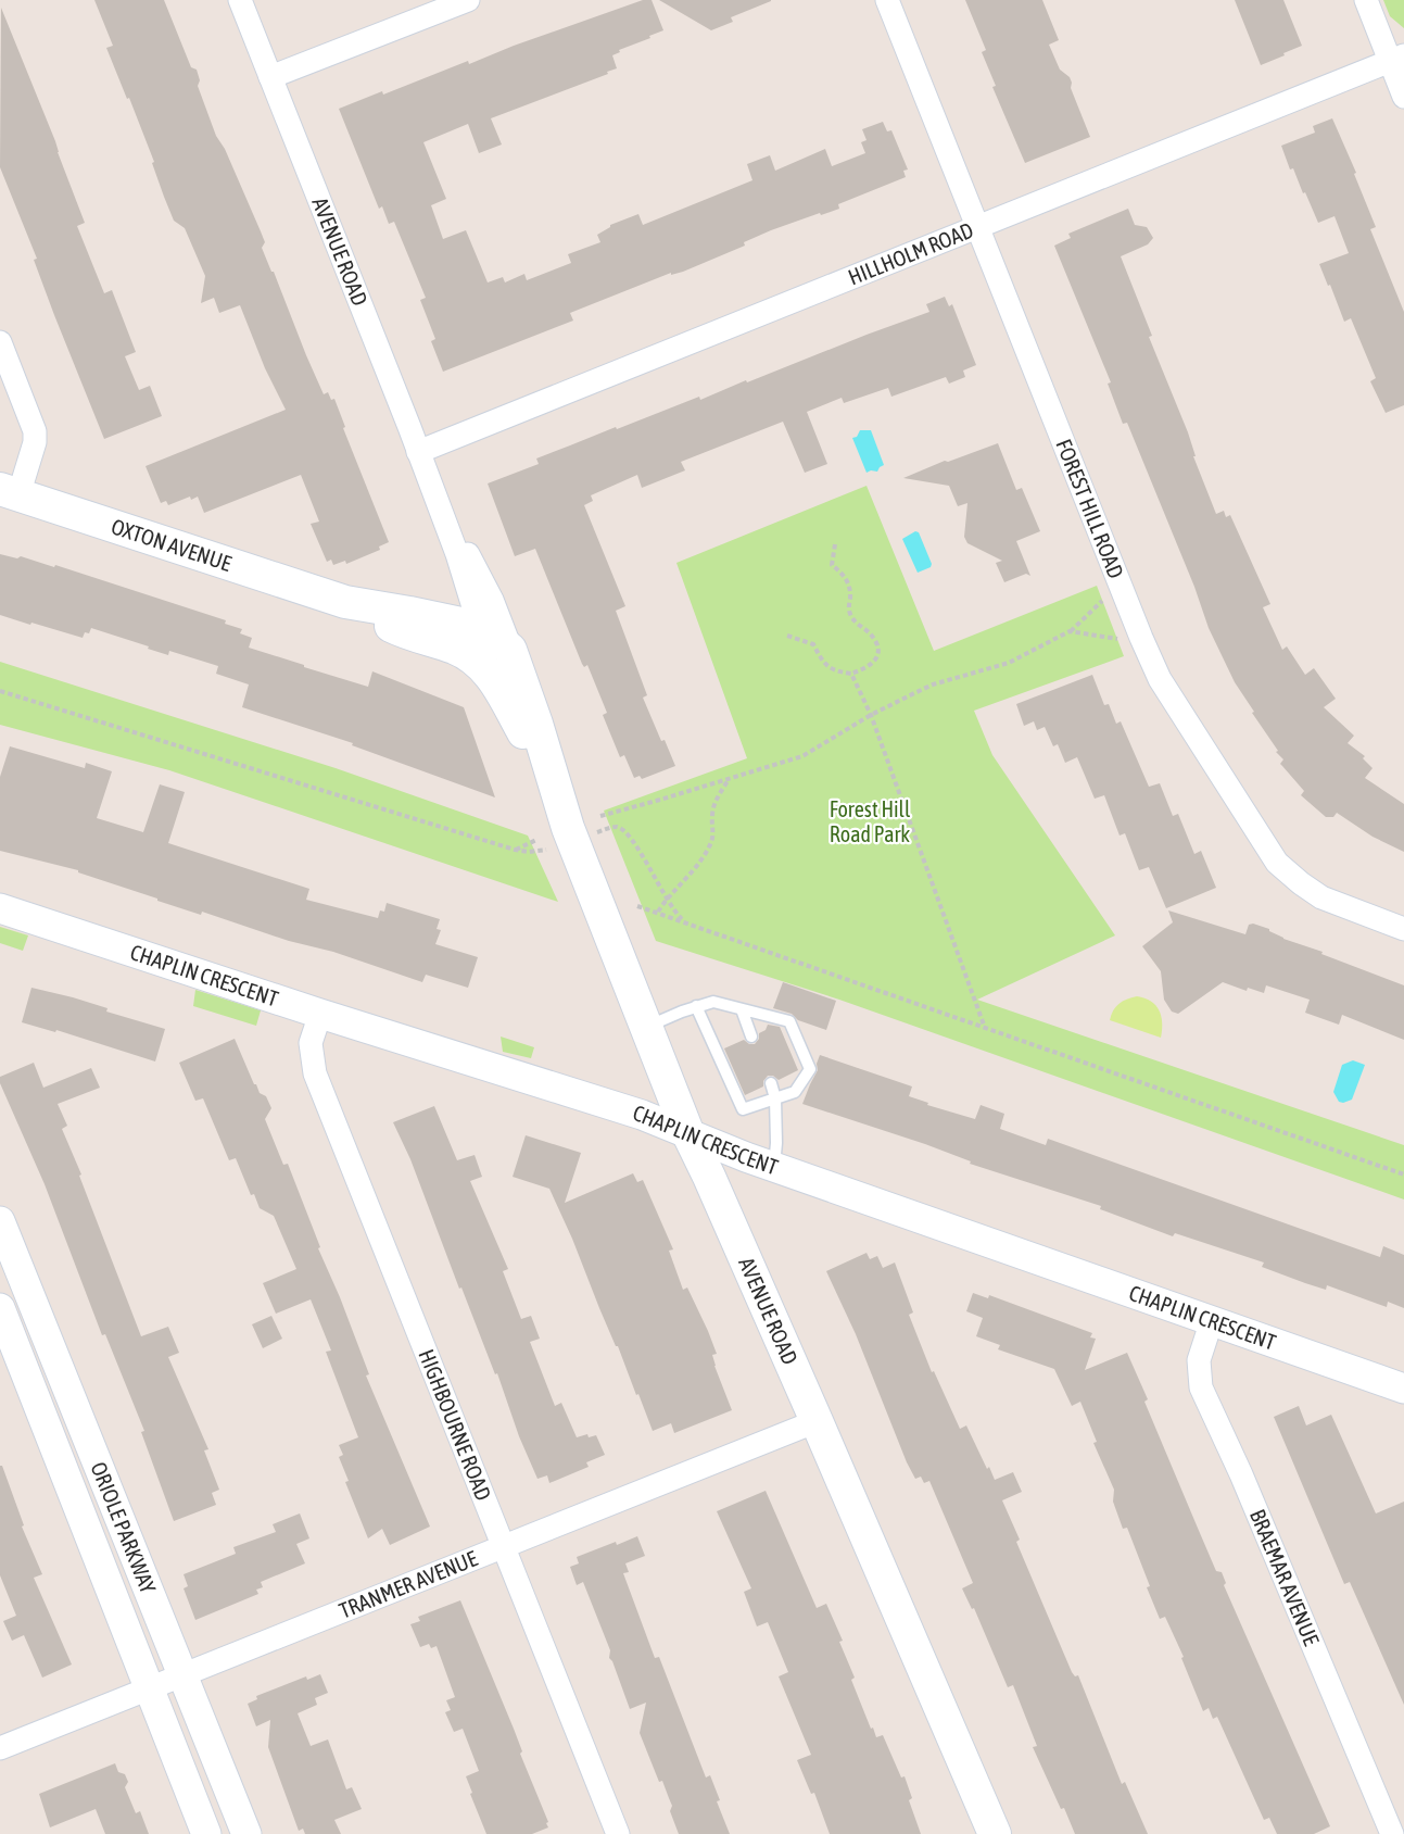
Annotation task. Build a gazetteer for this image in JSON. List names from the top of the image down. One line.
{"streets":{"main road":["AVENUE ROAD","OXTON AVENUE"],"street":["HILLHOLM ROAD","FOREST HILL ROAD","CHAPLIN CRESCENT","HIGHBOURNE ROAD","ORIOLE PARKWAY","BRAEMAR AVENUE","TRANMER AVENUE"]},"crossings":[["AVENUE ROAD","HILLHOLM ROAD"],["AVENUE ROAD","OXTON AVENUE"],["AVENUE ROAD","CHAPLIN CRESCENT"],["AVENUE ROAD","TRANMER AVENUE"],["HILLHOLM ROAD","FOREST HILL ROAD"],["CHAPLIN CRESCENT","HIGHBOURNE ROAD"],["CHAPLIN CRESCENT","BRAEMAR AVENUE"],["HIGHBOURNE ROAD","TRANMER AVENUE"],["ORIOLE PARKWAY","TRANMER AVENUE"]],"parks":["Forest Hill Road Park"]}
